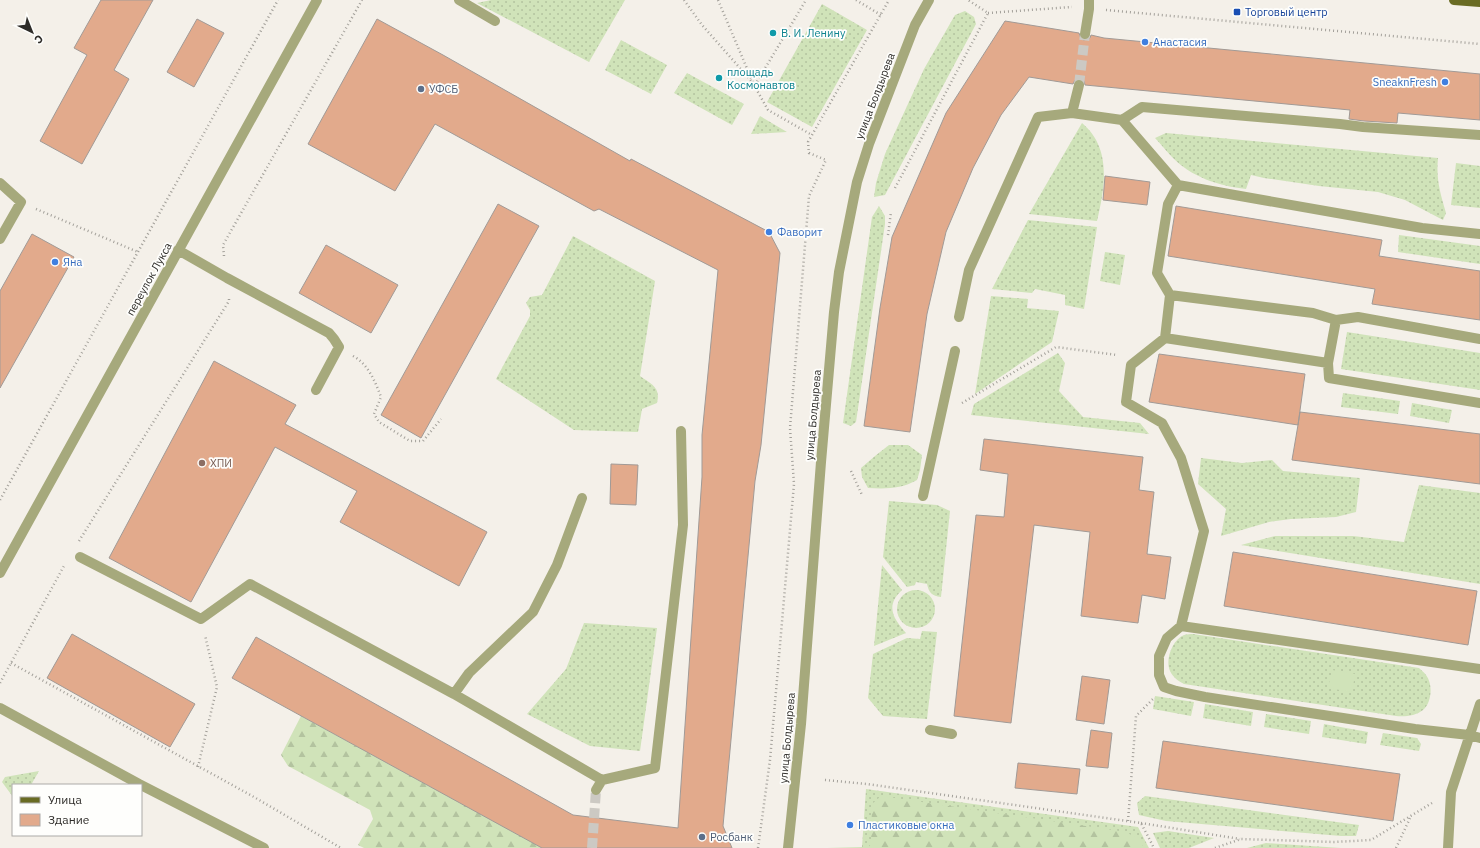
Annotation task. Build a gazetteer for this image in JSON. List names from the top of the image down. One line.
{"streets":{"street":["улица Болдырева","переулок Лукса"]},"places":{"transit":["Торговый центр"],"other":["В. И. Ленину","Анастасия","площадь Космонавтов","SneaknFresh","УФСБ","Фаворит","Яна","ХПИ","Пластиковые окна","Росбанк"]},"legend":["Улица","Здание"],"north":"bottom right"}
